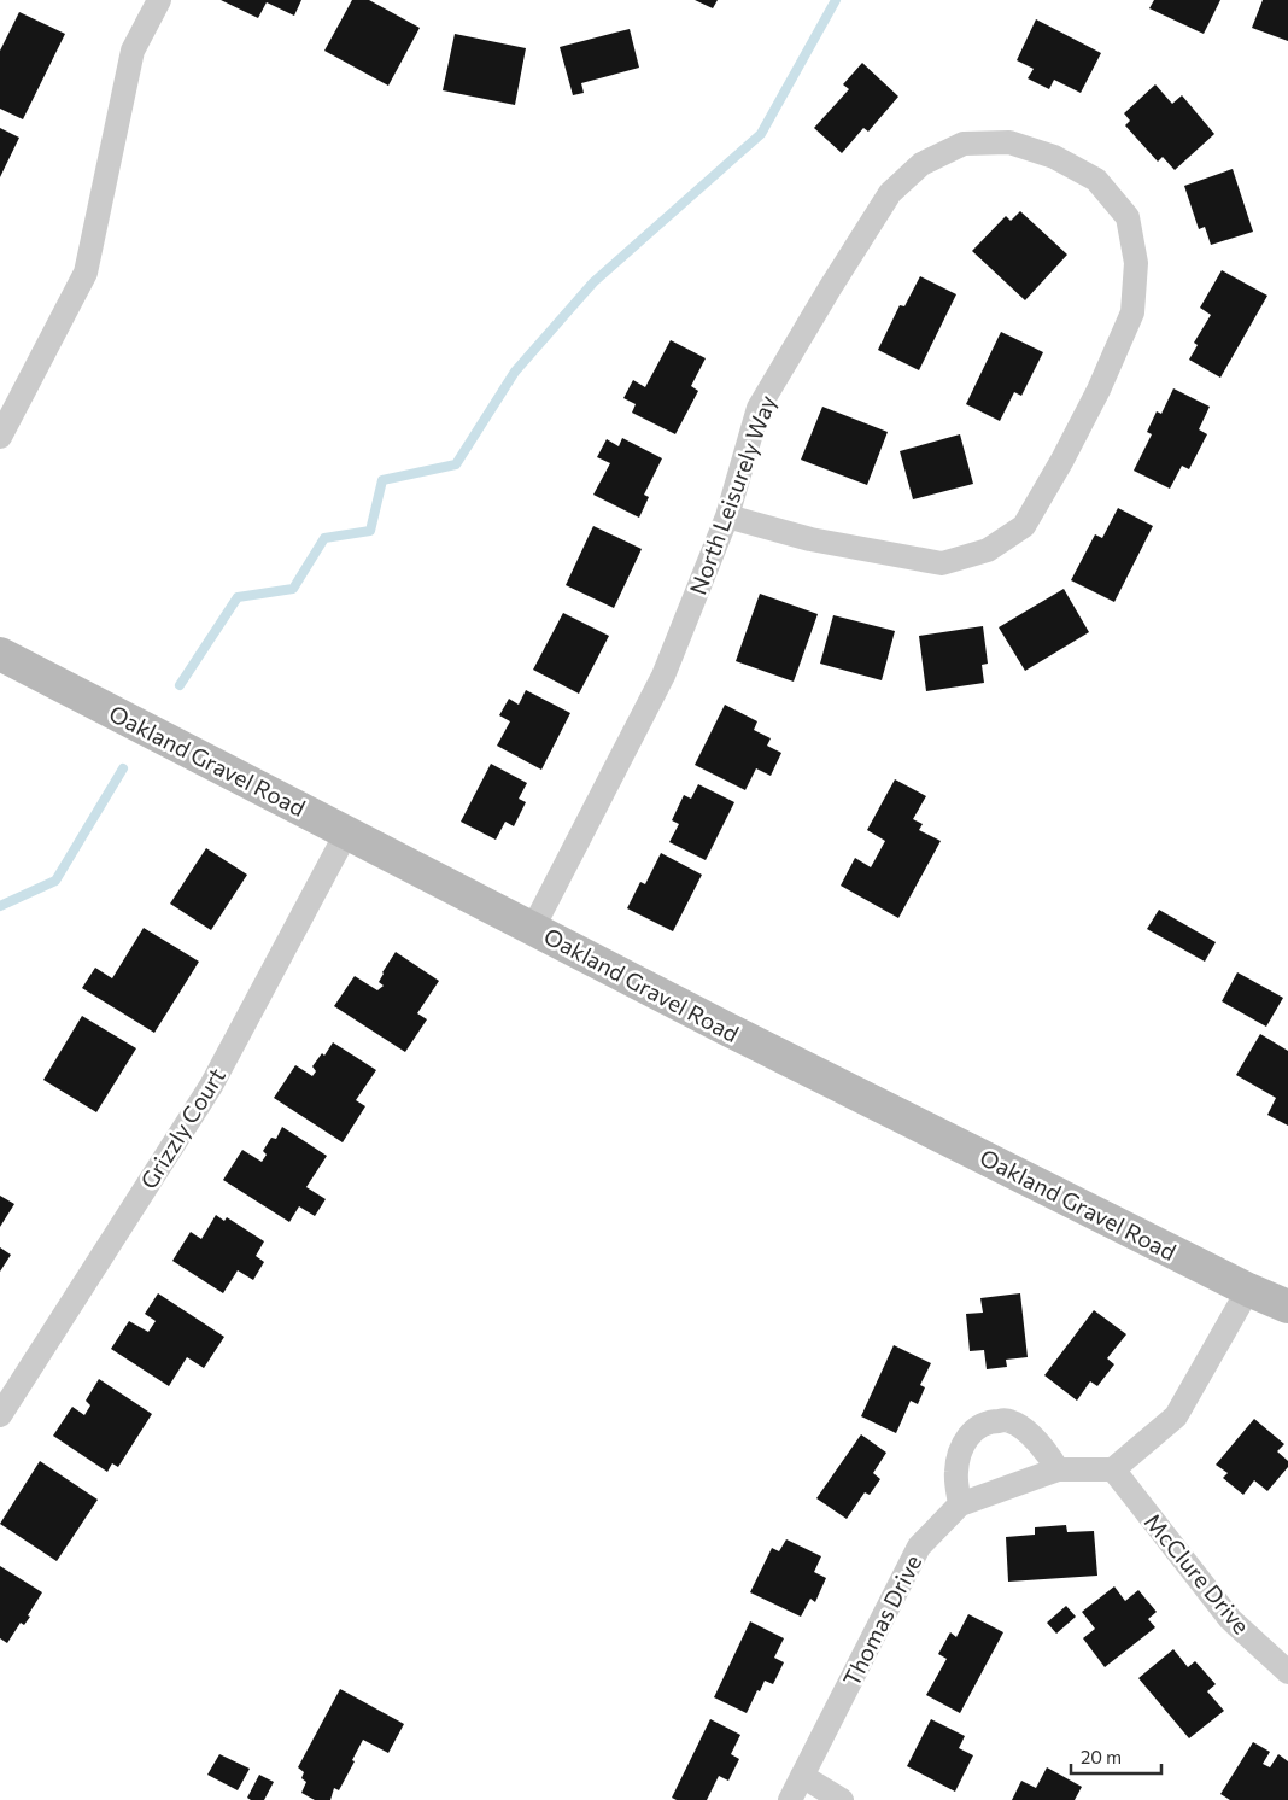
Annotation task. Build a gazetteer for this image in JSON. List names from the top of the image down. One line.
{"streets":{"street":["North Leisurely Way","Oakland Gravel Road","Grizzly Court","McClure Drive","Thomas Drive"]},"crossings":[["North Leisurely Way","Oakland Gravel Road"],["Oakland Gravel Road","Grizzly Court"],["McClure Drive","Thomas Drive"]],"scale_bar":"20 m"}
